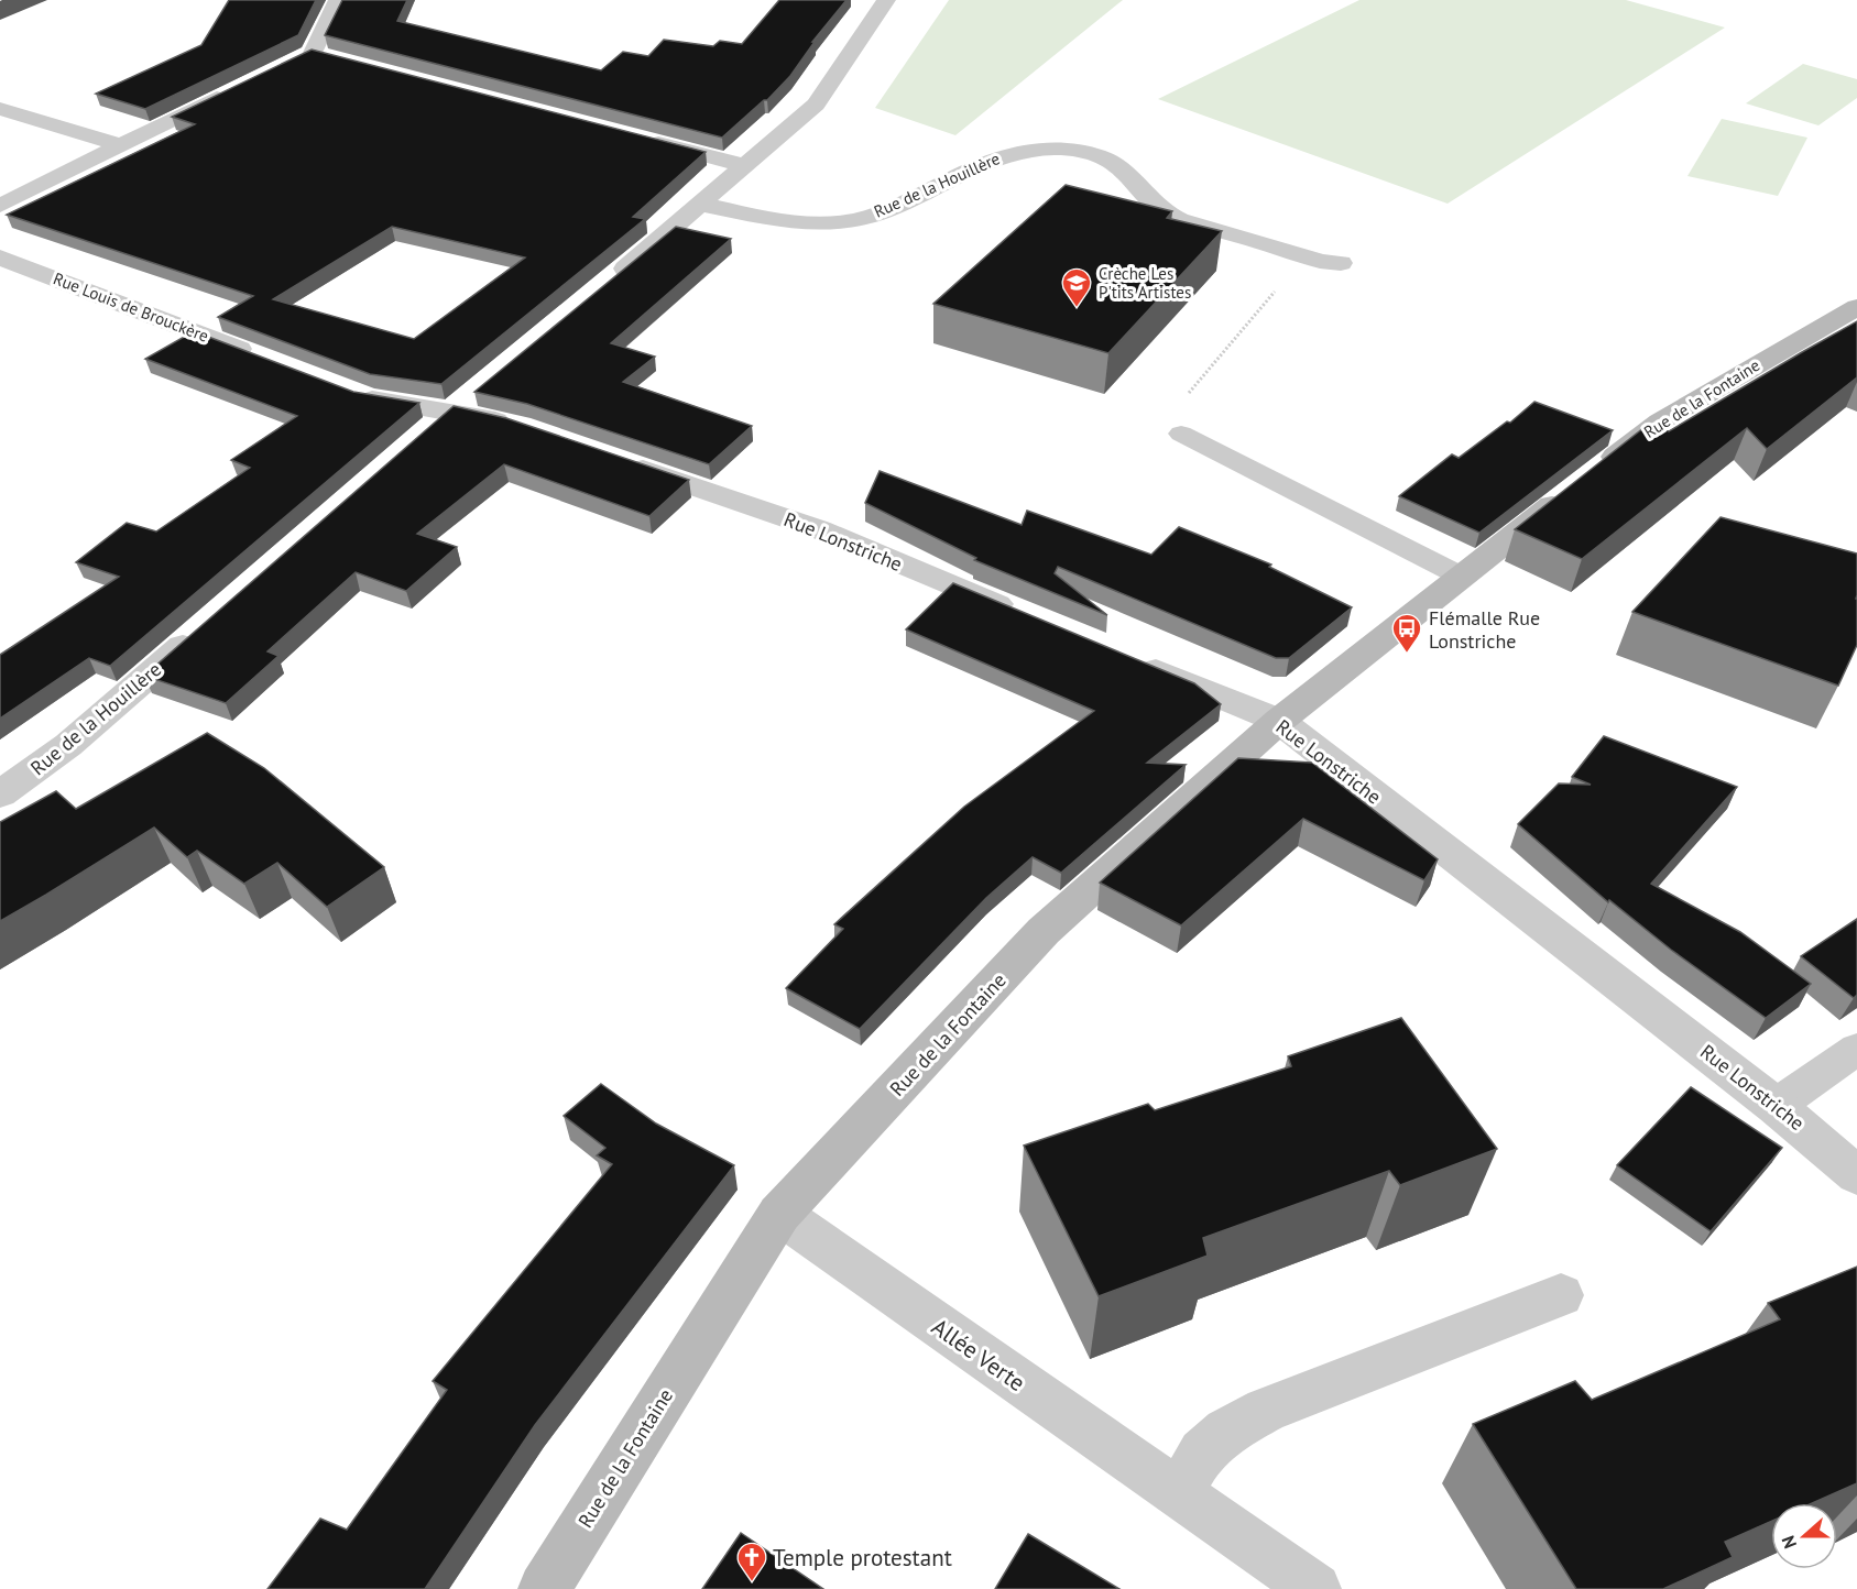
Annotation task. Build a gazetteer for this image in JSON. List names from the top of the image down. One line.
{"streets":{"street":["Rue de la Houillère","Rue Louis de Brouckère","Rue de la Fontaine","Rue Lonstriche","Allée Verte"]},"crossings":[["Rue de la Fontaine","Rue Lonstriche"],["Rue de la Fontaine","Allée Verte"]],"places":{"school or university":["Crèche Les P'tits Artistes"],"bus stop":["Flémalle Rue Lonstriche"],"church":["Temple protestant"]},"north":"left"}
